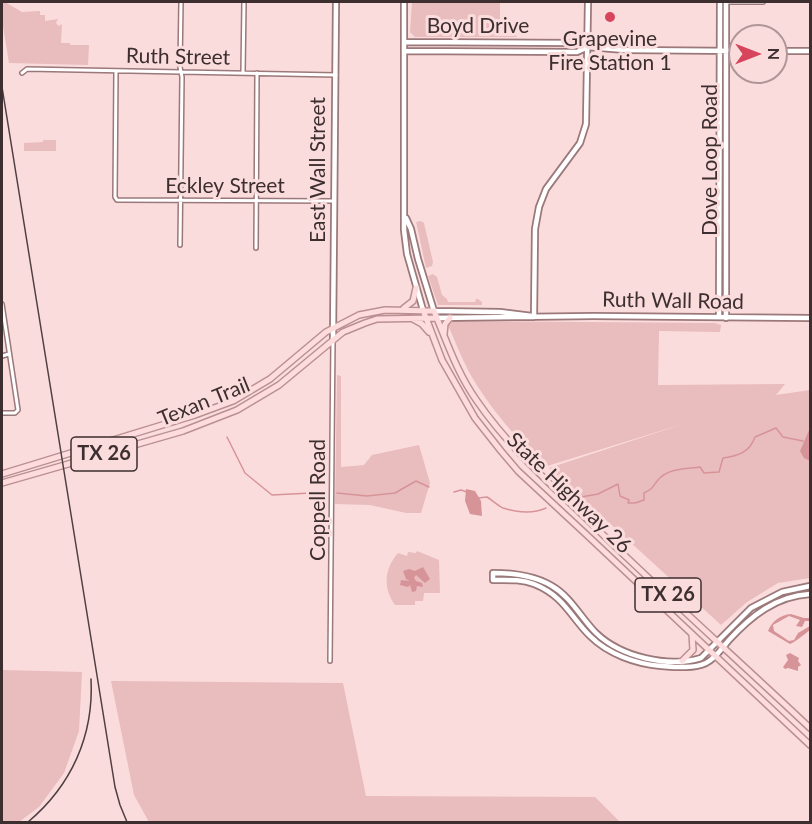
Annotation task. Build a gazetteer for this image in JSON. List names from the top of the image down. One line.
{"streets":{"main road":["Texan Trail","TX 26","State Highway 26"],"street":["Boyd Drive","Ruth Street","Dove Loop Road","East Wall Street","Eckley Street","Ruth Wall Road","Coppell Road"]},"crossings":[["Boyd Drive","Dove Loop Road"],["Ruth Street","East Wall Street"],["Ruth Street","Eckley Street"],["Dove Loop Road","Ruth Wall Road"],["East Wall Street","Eckley Street"],["East Wall Street","Texan Trail"],["East Wall Street","Coppell Road"],["Ruth Wall Road","Texan Trail"],["Ruth Wall Road","State Highway 26"],["Texan Trail","TX 26"],["Texan Trail","State Highway 26"],["Texan Trail","Coppell Road"],["TX 26","State Highway 26"]],"places":["Grapevine Fire Station 1"],"north":"right"}
